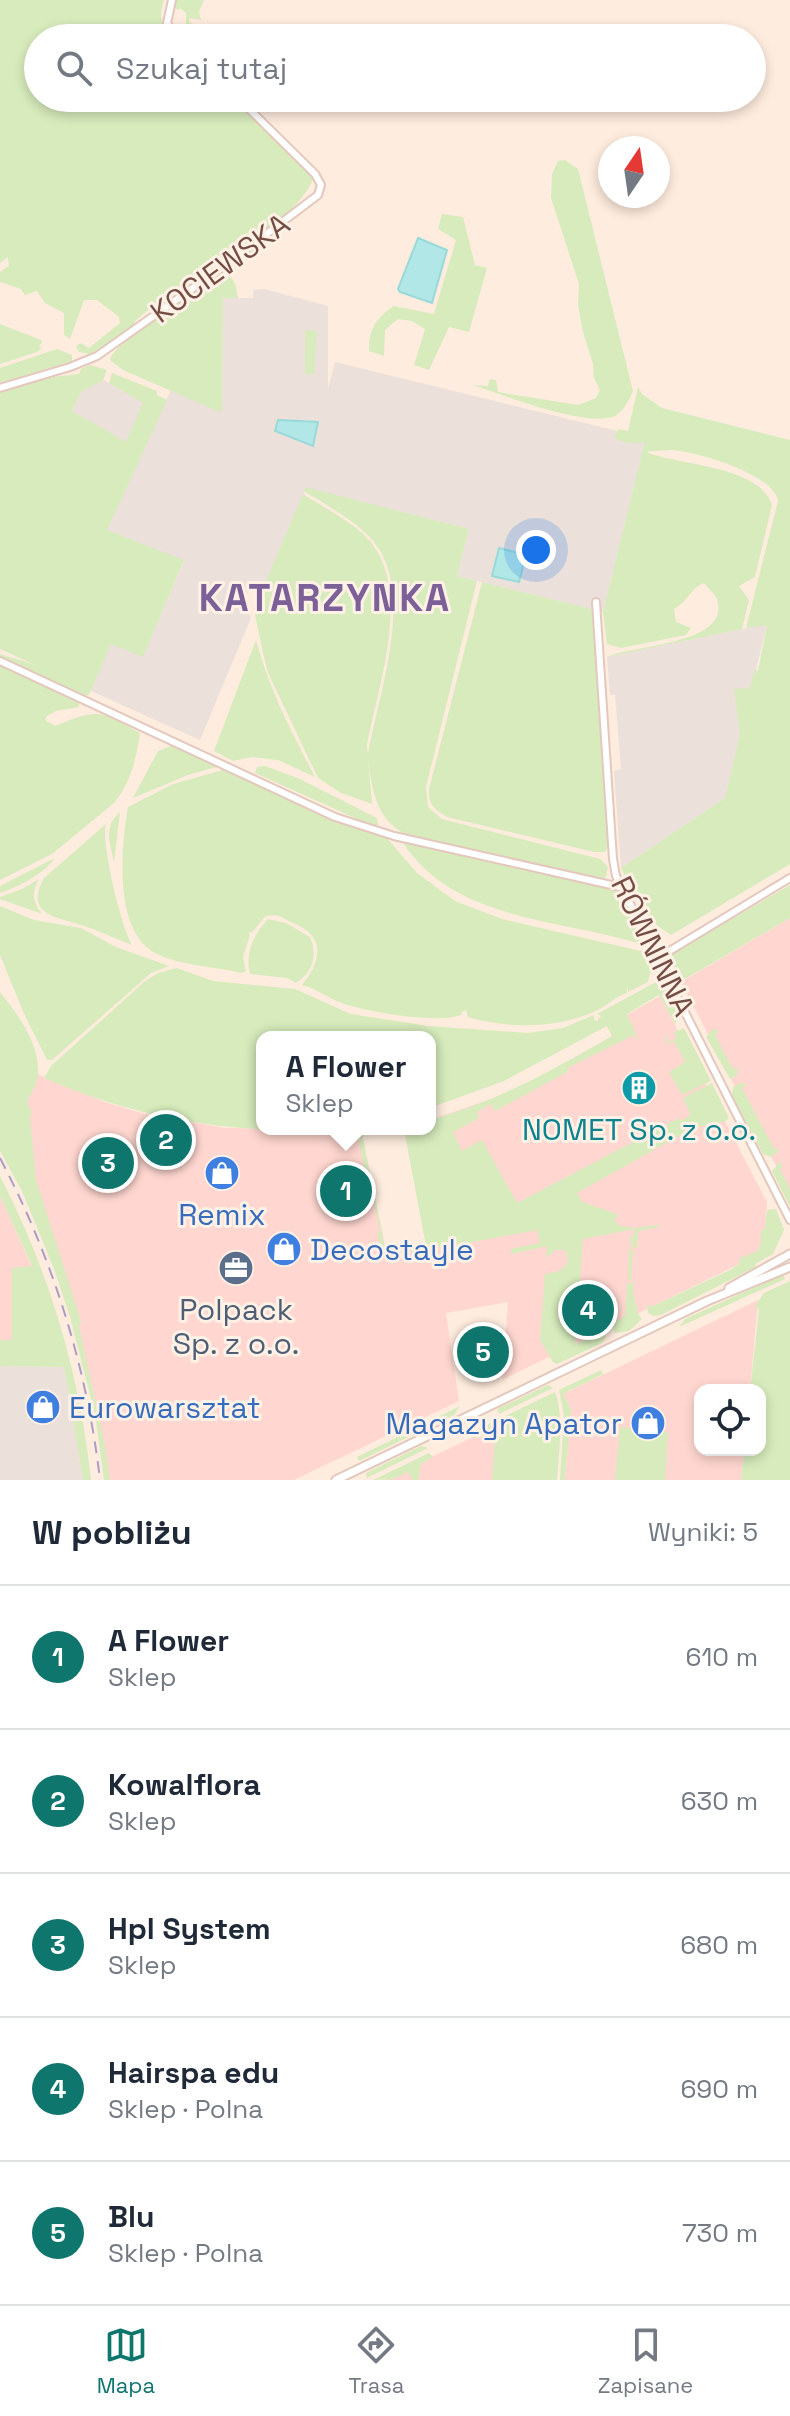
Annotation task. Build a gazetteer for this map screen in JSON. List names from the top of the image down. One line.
{"streets":{"street":["KOCIEWSKA","RÓWNINNA"]},"districts":["KATARZYNKA"],"places":{"building":["NOMET Sp. z o.o."],"shop":["Remix","Decostayle","Eurowarsztat","Magazyn Apator"],"office":["Polpack Sp. z o.o."]},"north":"top","page":{"search":"Szukaj tutaj","popup":["A Flower","Sklep"],"pins":["2","3","1","4","5"],"heading":["W pobliżu","Wyniki: 5"],"list":[{"mark":"1","name":"A Flower","note":"Sklep","value":"610 m"},{"mark":"2","name":"Kowalflora","note":"Sklep","value":"630 m"},{"mark":"3","name":"Hpl System","note":"Sklep","value":"680 m"},{"mark":"4","name":"Hairspa edu","note":"Sklep · Polna","value":"690 m"},{"mark":"5","name":"Blu","note":"Sklep · Polna","value":"730 m"}],"nav":["Mapa","Trasa","Zapisane"]}}
